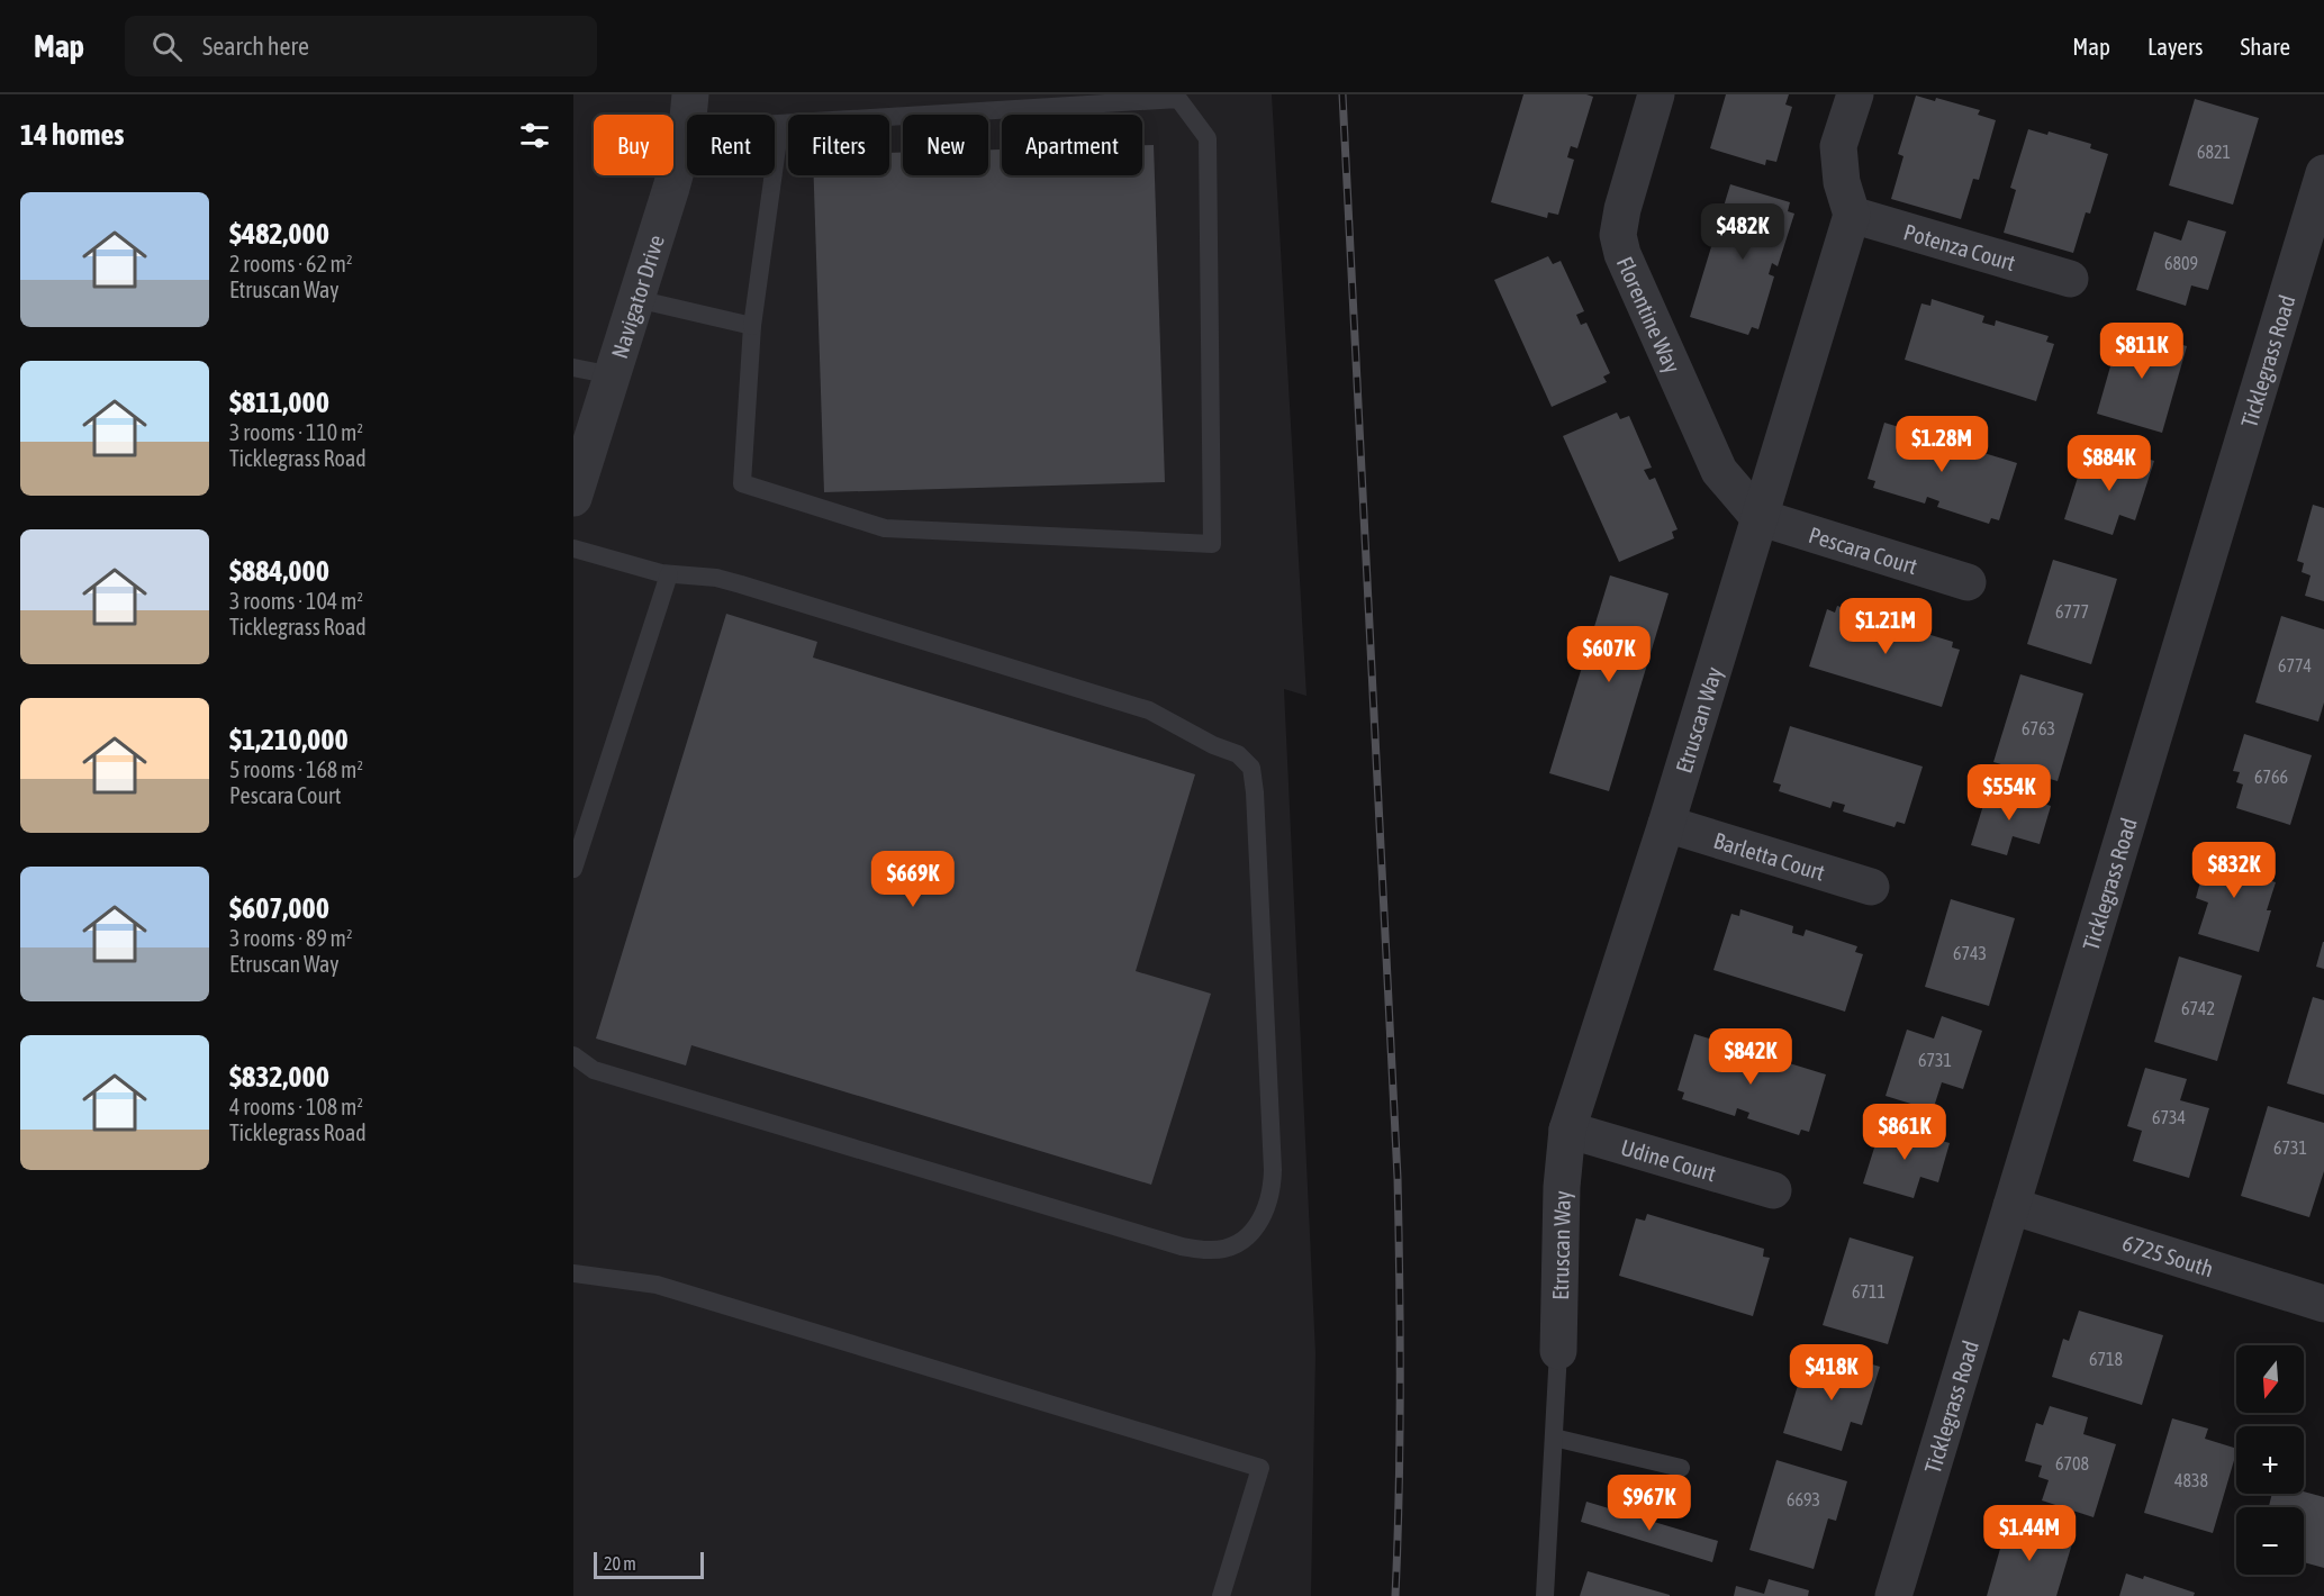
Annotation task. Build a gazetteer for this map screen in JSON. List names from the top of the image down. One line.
{"streets":{"street":["Potenza Court","Navigator Drive","Florentine Way","Ticklegrass Road","Pescara Court","Etruscan Way","Barletta Court","Udine Court","6725 South"]},"crossings":[["Potenza Court","Etruscan Way"],["Florentine Way","Pescara Court"],["Florentine Way","Etruscan Way"],["Ticklegrass Road","6725 South"],["Pescara Court","Etruscan Way"],["Etruscan Way","Barletta Court"],["Etruscan Way","Udine Court"]],"house_numbers":["6821","6809","6777","6774","6763","6766","6743","6742","6731","6734","6731","6711","6718","6708","4838","6693"],"scale_bar":"20 m","north":"bottom","page":{"header":"Map","search":"Search here","nav":["Map","Layers","Share"],"heading":"14 homes","chip":["Buy","Rent","Filters","New","Apartment"],"list":[{"name":"$482,000","note":"2 rooms · 62 m² · Etruscan Way"},{"name":"$811,000","note":"3 rooms · 110 m² · Ticklegrass Road"},{"name":"$884,000","note":"3 rooms · 104 m² · Ticklegrass Road"},{"name":"$1,210,000","note":"5 rooms · 168 m² · Pescara Court"},{"name":"$607,000","note":"3 rooms · 89 m² · Etruscan Way"},{"name":"$832,000","note":"4 rooms · 108 m² · Ticklegrass Road"}],"price":["$482K","$811K","$1.28M","$884K","$1.21M","$607K","$554K","$832K","$669K","$842K","$861K","$418K","$967K","$1.44M"],"map_buttons":["+","−"],"scale":"20 m"}}
